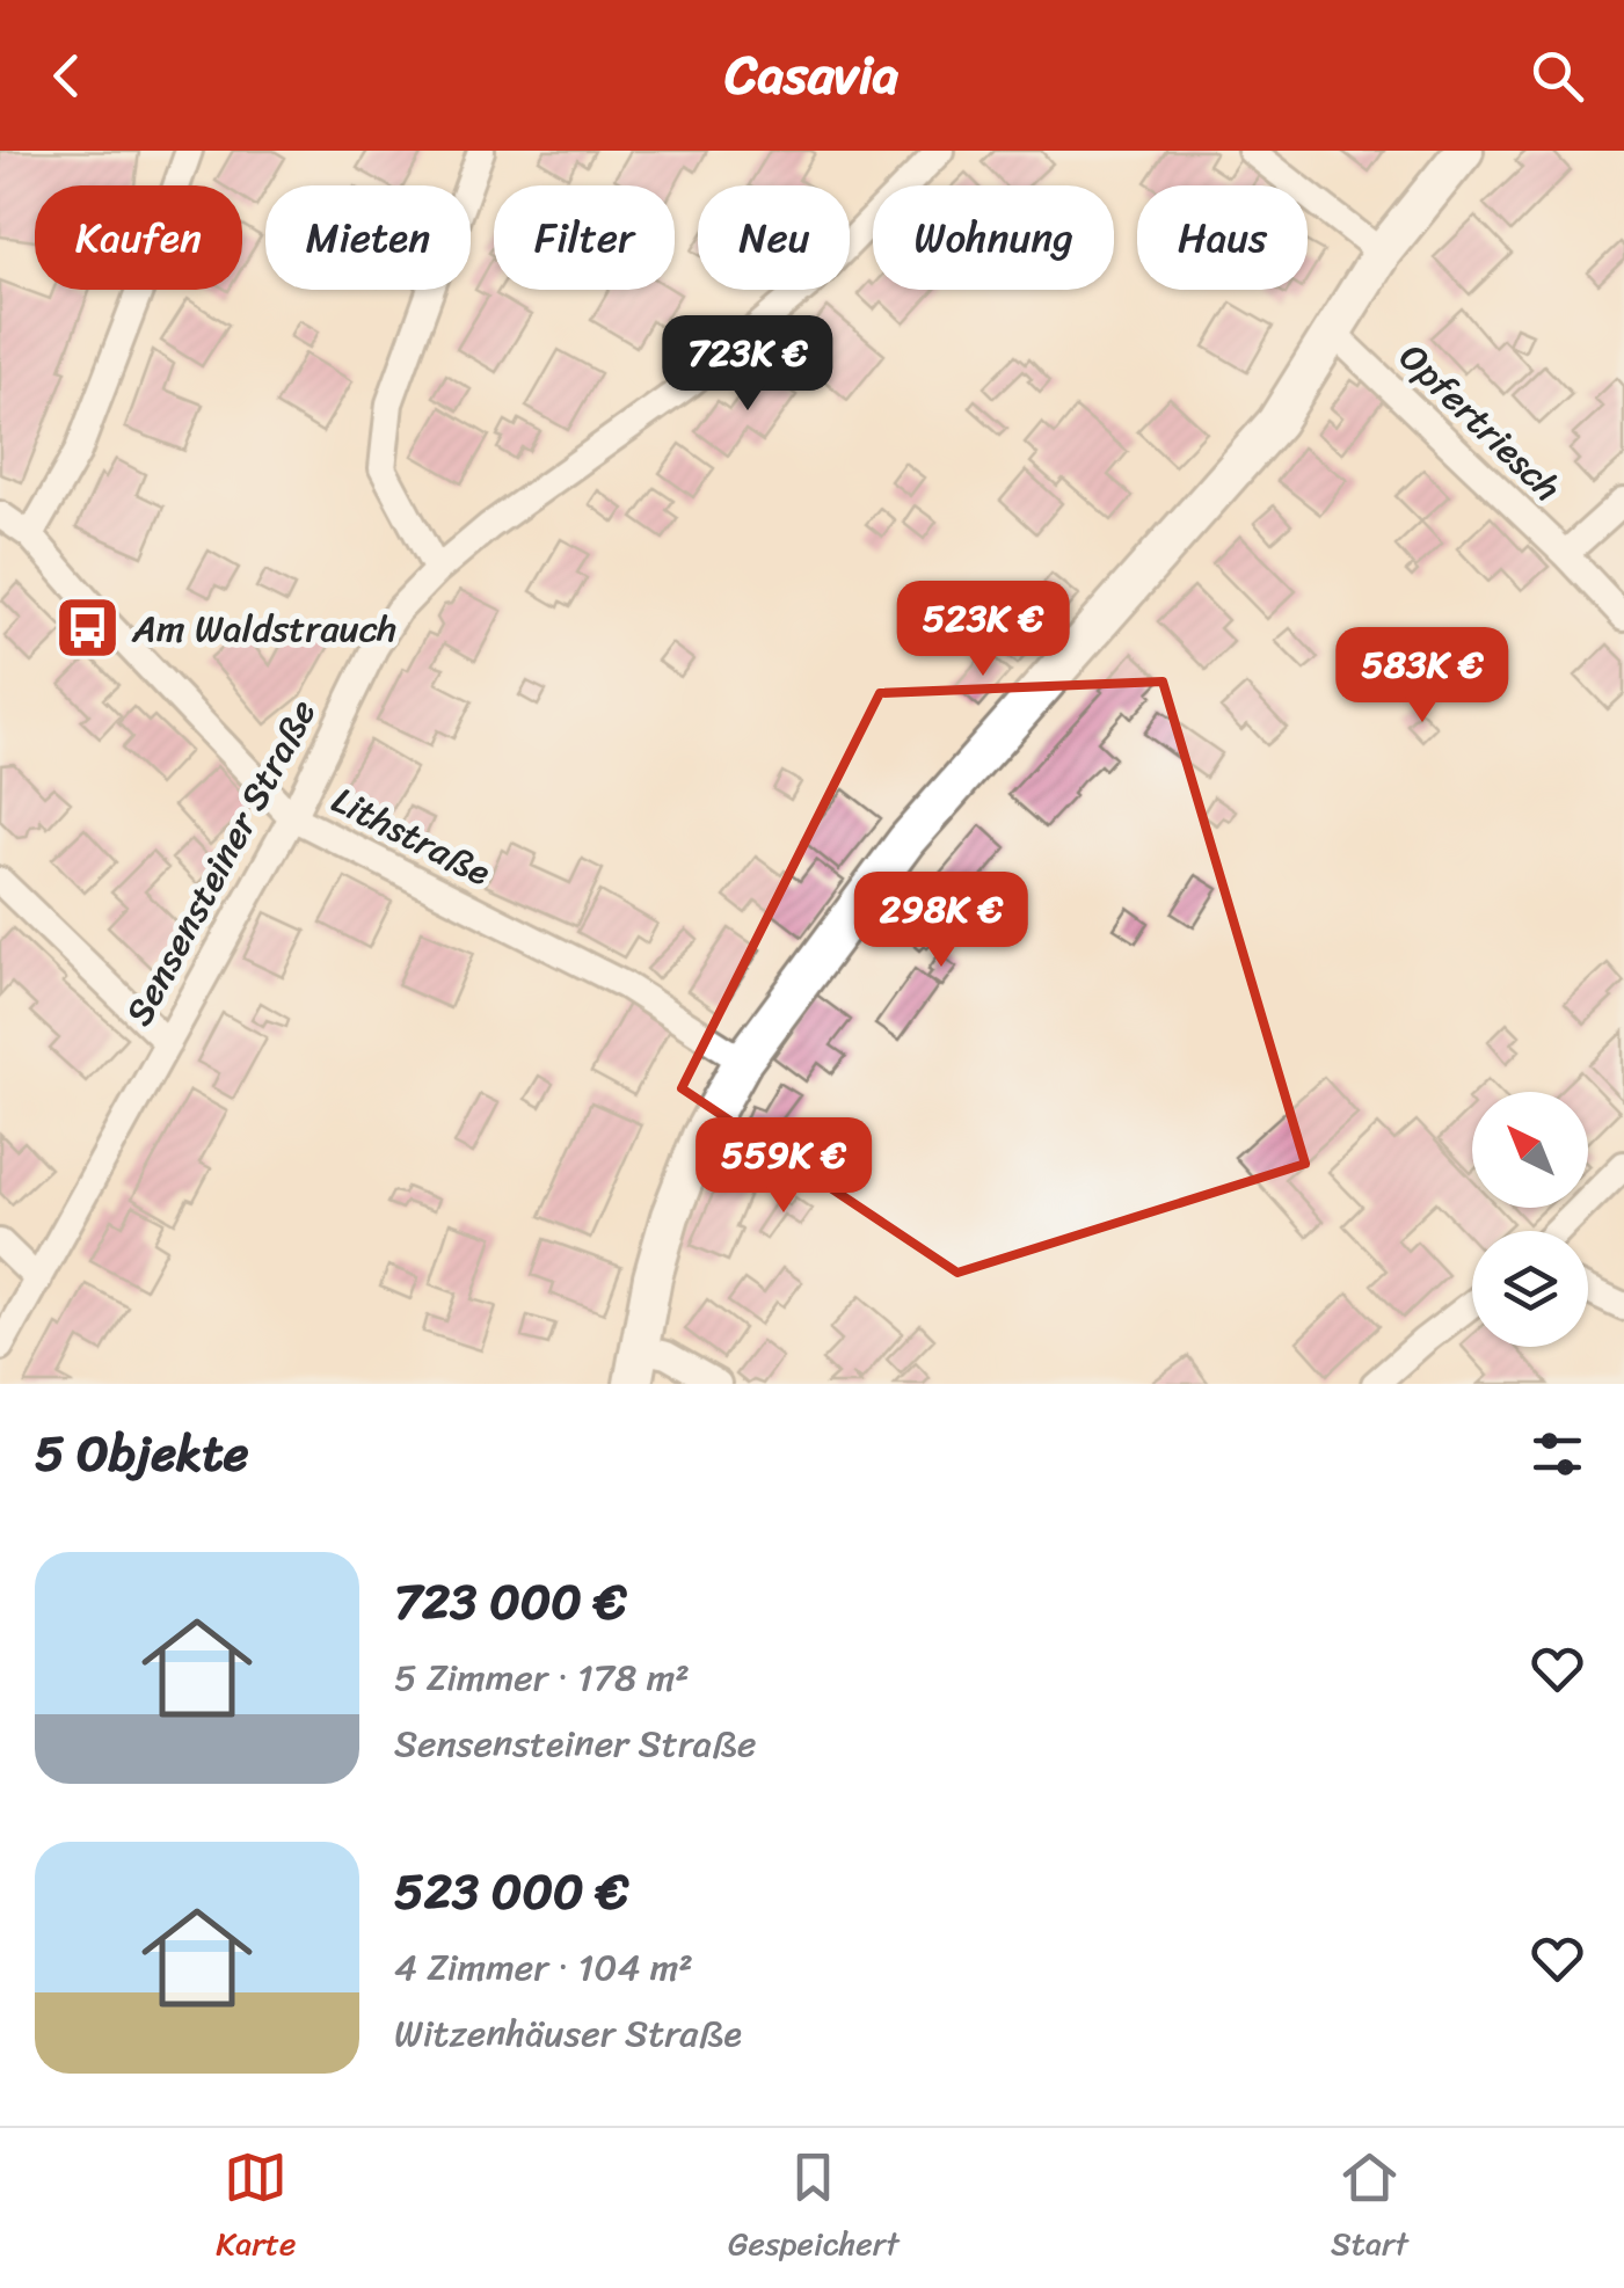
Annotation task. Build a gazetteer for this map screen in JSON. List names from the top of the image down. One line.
{"streets":{"street":["Opfertriesch","Lithstraße","Sensensteiner Straße"]},"crossings":[["Lithstraße","Sensensteiner Straße"]],"places":{"bus stop":["Am Waldstrauch"]},"north":"top left","page":{"header":"Casavia","chip":["Kaufen","Mieten","Filter","Neu","Wohnung","Haus"],"price":["723K €","523K €","583K €","298K €","559K €"],"heading":"5 Objekte","list":[{"name":"723 000 €","note":"5 Zimmer · 178 m² · Sensensteiner Straße"},{"name":"523 000 €","note":"4 Zimmer · 104 m² · Witzenhäuser Straße"}],"tabs":["Karte","Gespeichert","Start"]}}
